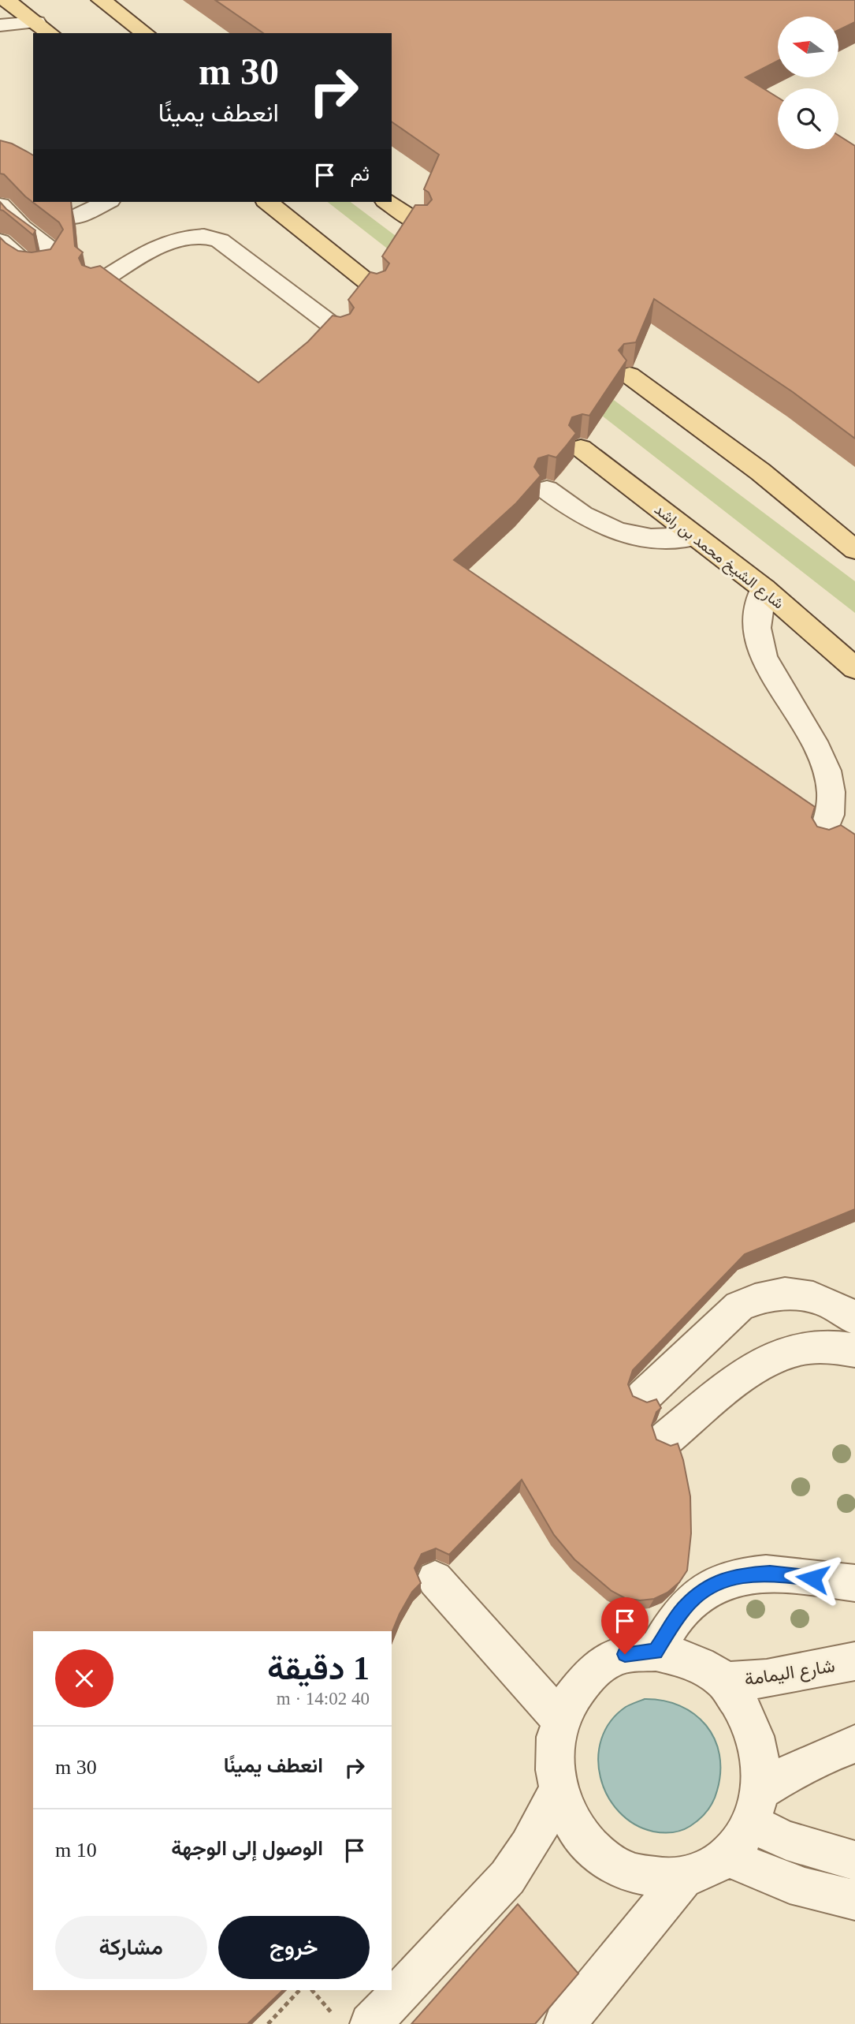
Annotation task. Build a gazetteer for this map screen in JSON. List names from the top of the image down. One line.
{"streets":{"main road":["شارع الشيخ محمد بن راشد"],"street":["شارع اليمامة"]},"north":"left","page":{"turn":["30 m","انعطف يمينًا"],"then":"ثم","heading":["1 دقيقة","40 m · 14:02"],"list":[{"name":"انعطف يمينًا","value":"30 m"},{"name":"الوصول إلى الوجهة","value":"10 m"}],"buttons":["خروج","مشاركة"]}}
